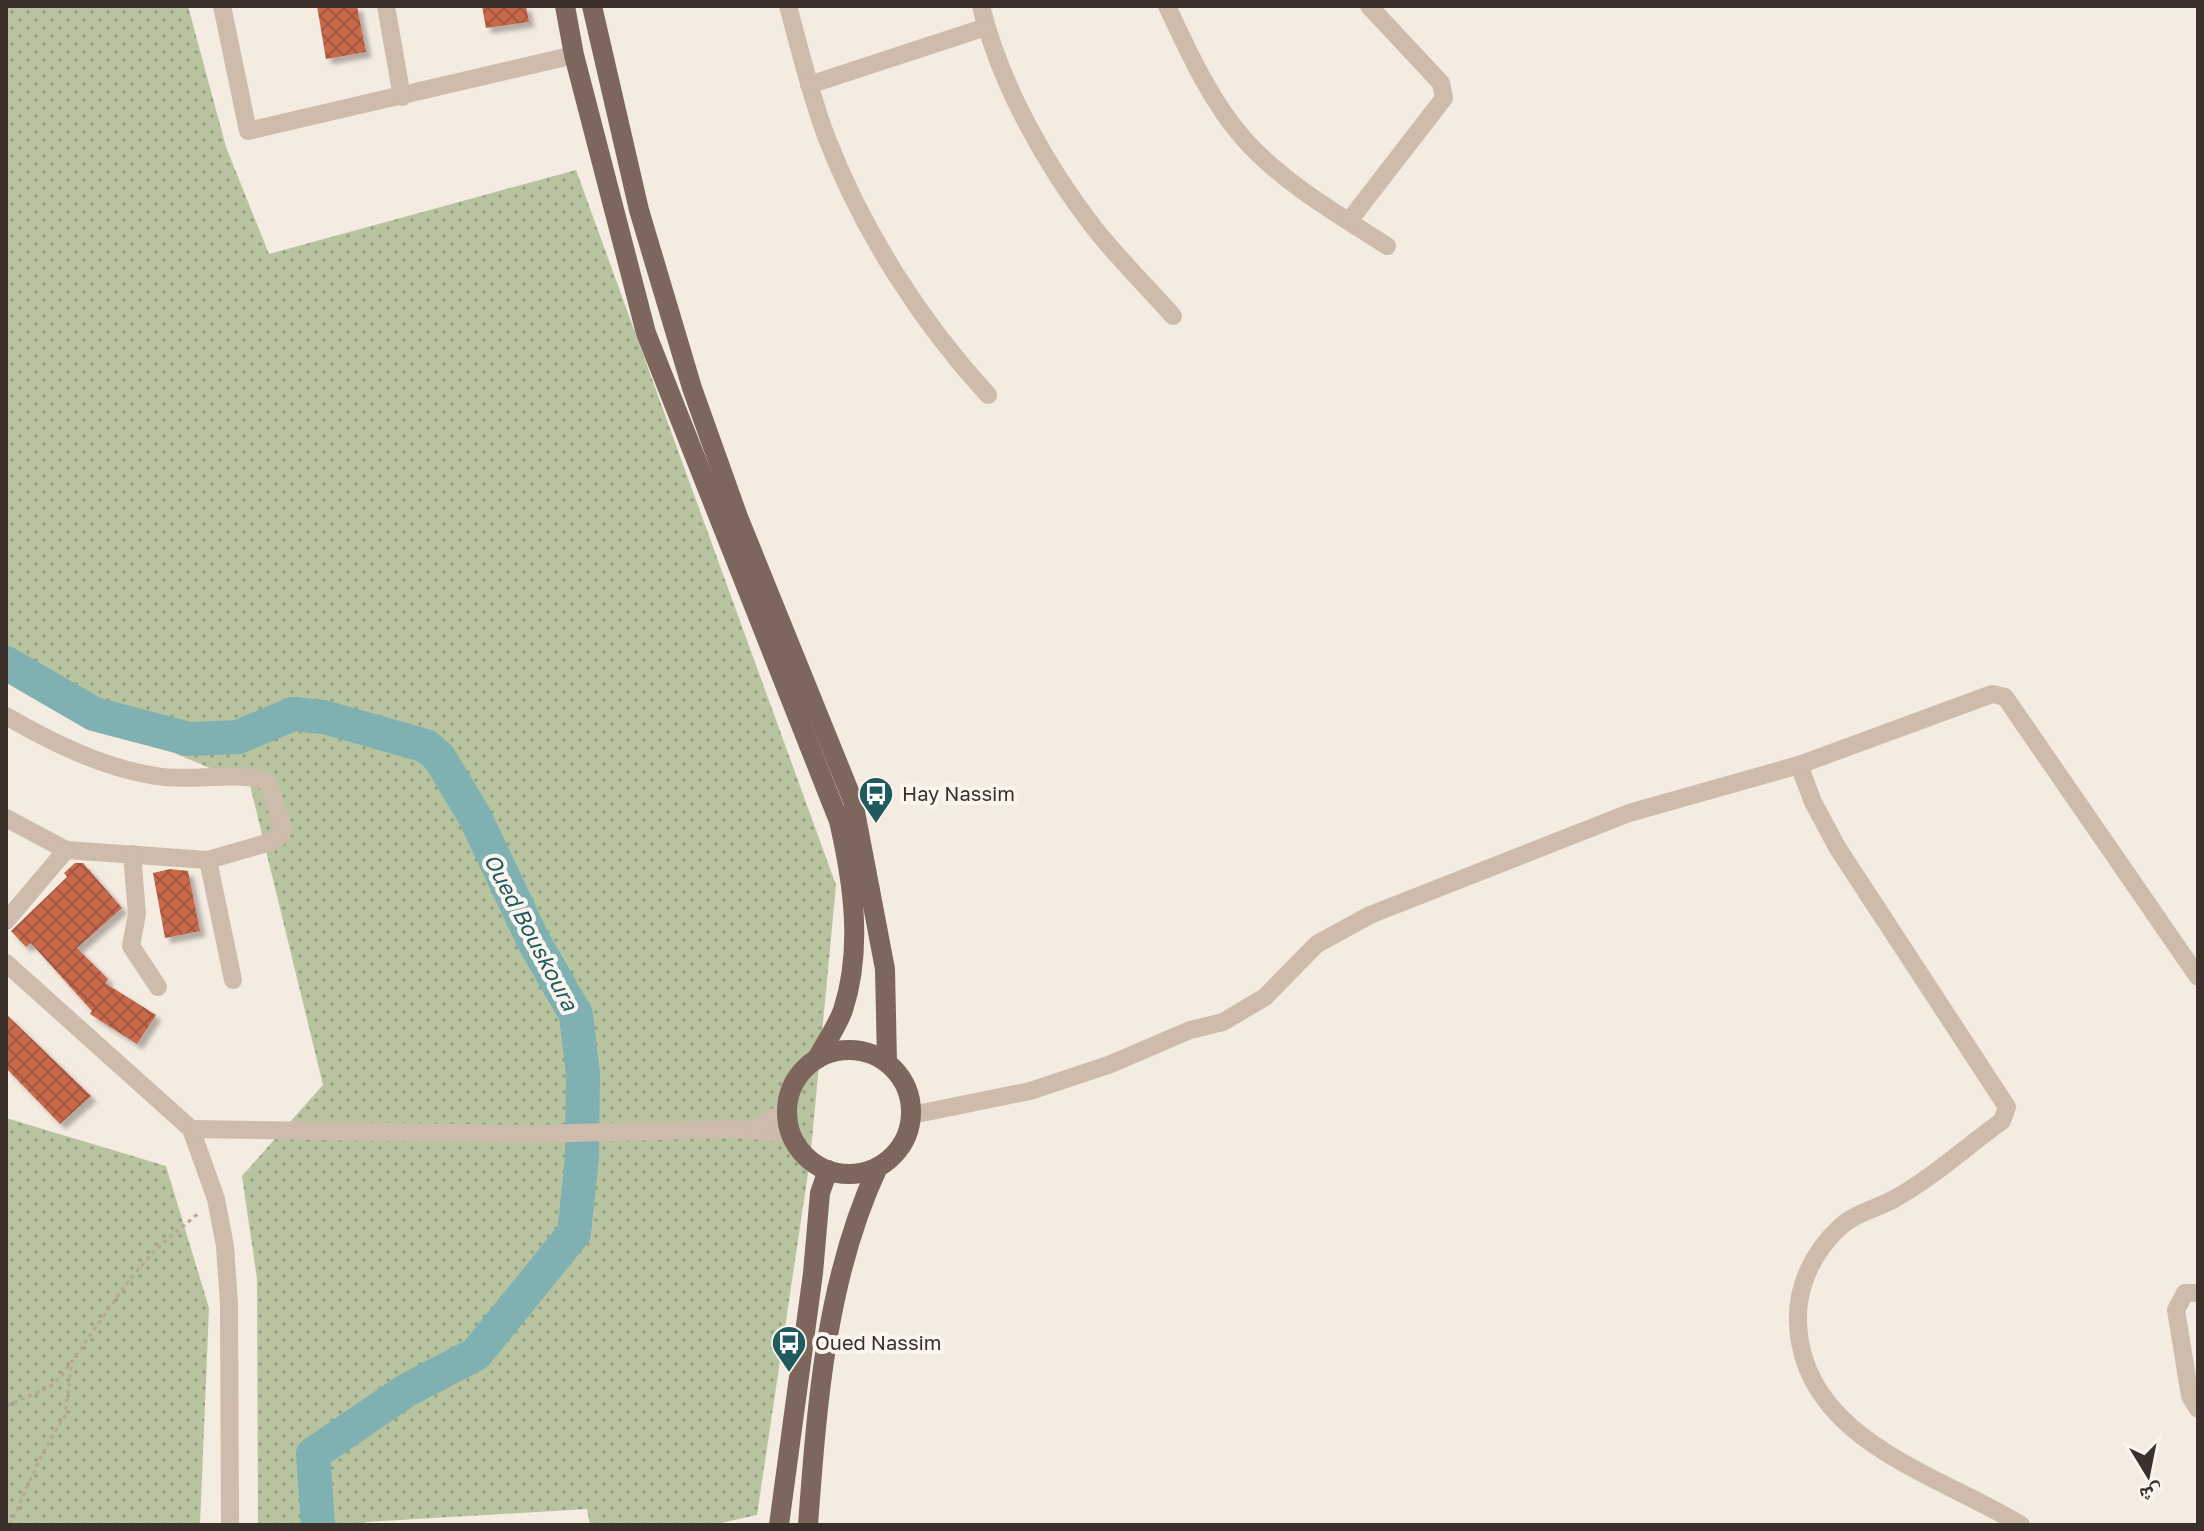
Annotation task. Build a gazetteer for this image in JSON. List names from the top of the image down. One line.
{"water":["Oued Bouskoura"],"places":{"bus stop":["Hay Nassim","Oued Nassim"]},"north":"bottom"}
